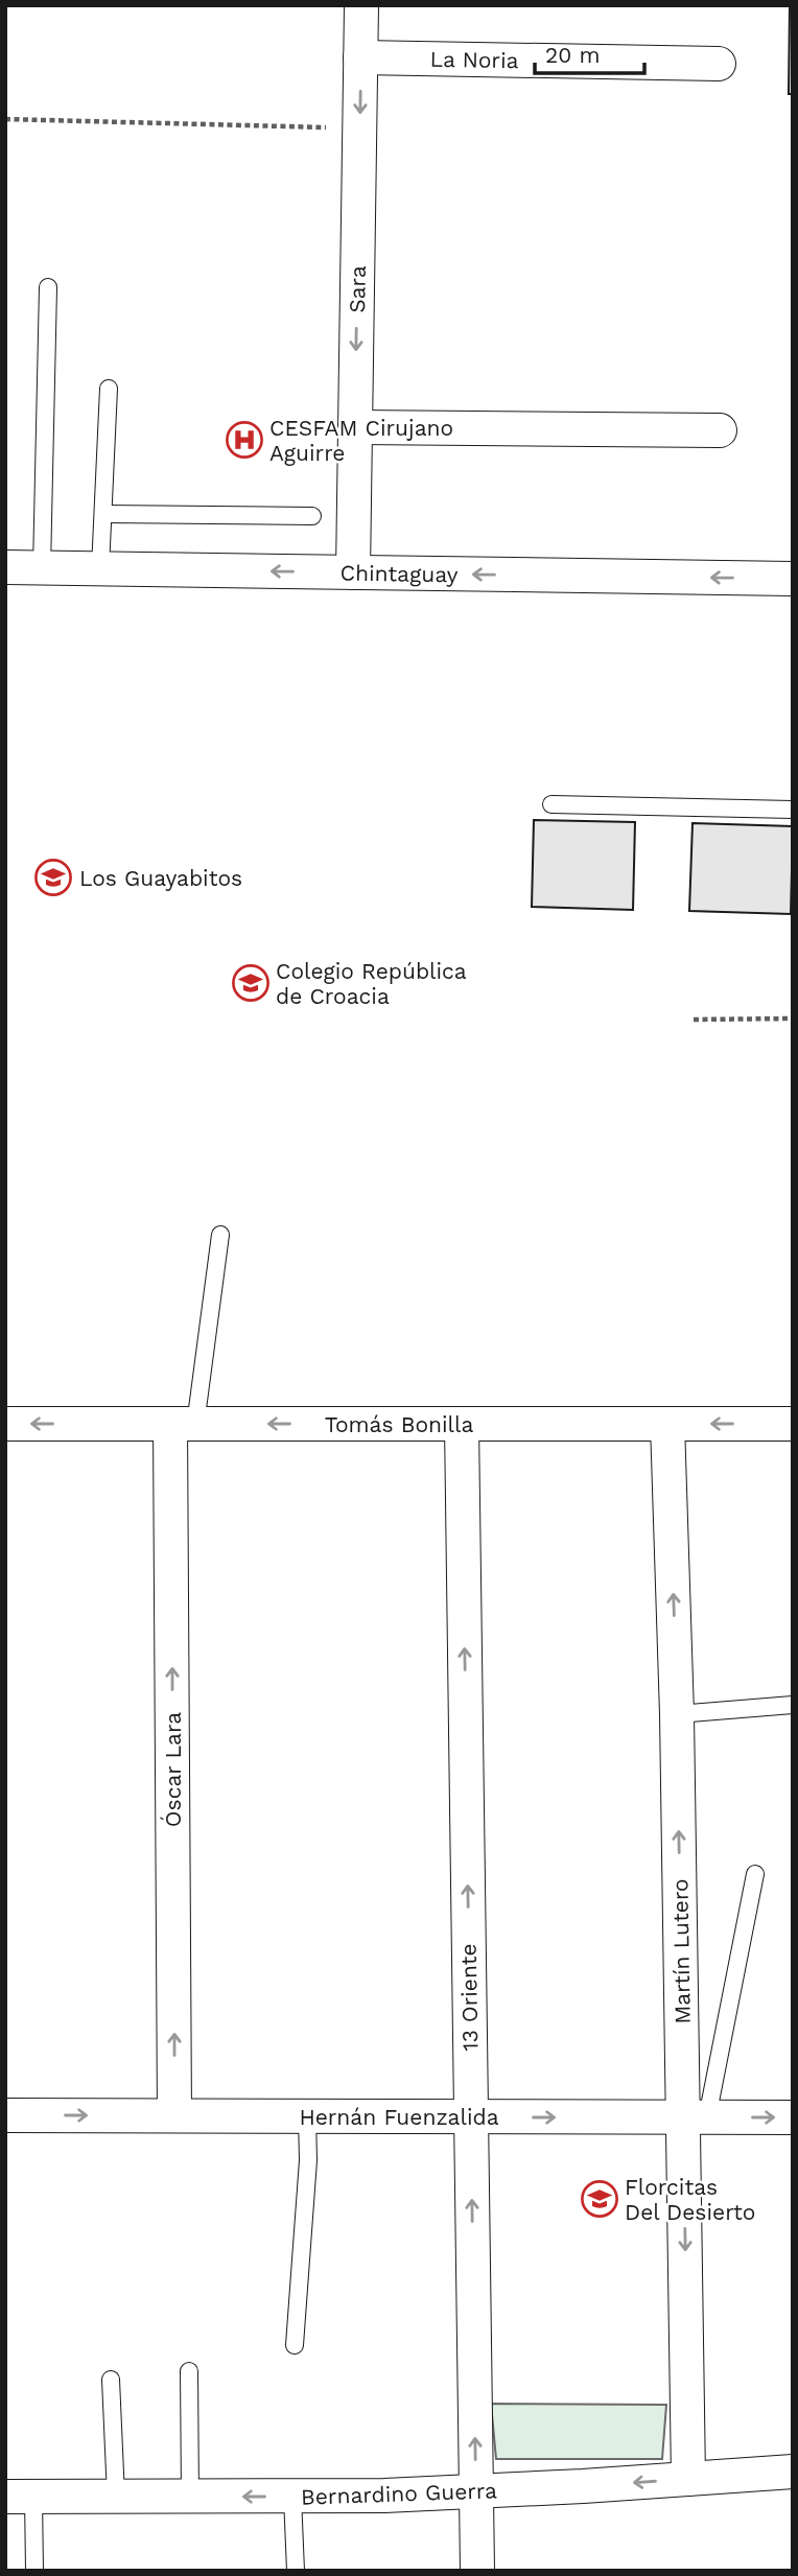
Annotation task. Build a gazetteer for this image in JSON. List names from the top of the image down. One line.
{"streets":{"street":["La Noria","Sara","Chintaguay","Tomás Bonilla","Óscar Lara","Martín Lutero","13 Oriente","Hernán Fuenzalida","Bernardino Guerra"]},"crossings":[["La Noria","Sara"],["Sara","Chintaguay"],["Tomás Bonilla","Óscar Lara"],["Tomás Bonilla","Martín Lutero"],["Tomás Bonilla","13 Oriente"],["Óscar Lara","Hernán Fuenzalida"],["Martín Lutero","Hernán Fuenzalida"],["Martín Lutero","Bernardino Guerra"],["13 Oriente","Hernán Fuenzalida"],["13 Oriente","Bernardino Guerra"]],"one_way":["Sara","Tomás Bonilla","Óscar Lara","13 Oriente","Hernán Fuenzalida","Bernardino Guerra"],"places":{"hospital":["CESFAM Cirujano Aguirre"],"school or university":["Los Guayabitos","Colegio República de Croacia","Florcitas Del Desierto"]},"scale_bar":"20 m"}
